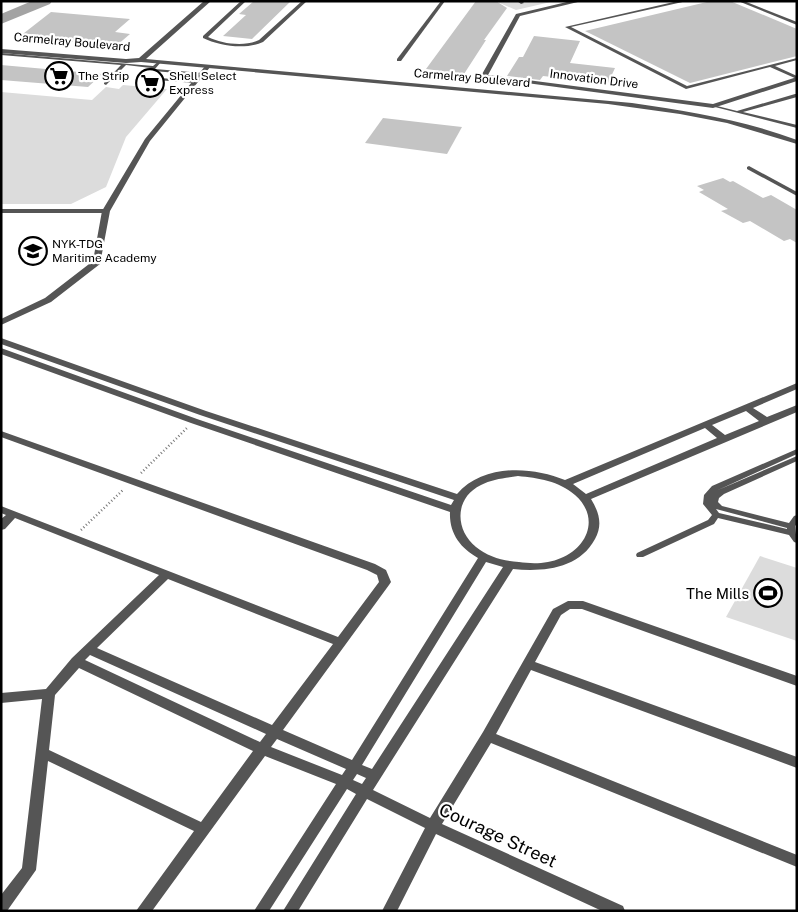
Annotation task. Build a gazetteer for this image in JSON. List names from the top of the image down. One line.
{"streets":{"street":["Carmelray Boulevard","Innovation Drive","Courage Street"]},"places":{"supermarket":["The Strip","Shell Select Express"],"school or university":["NYK-TDG Maritime Academy"],"sports":["The Mills"]}}
